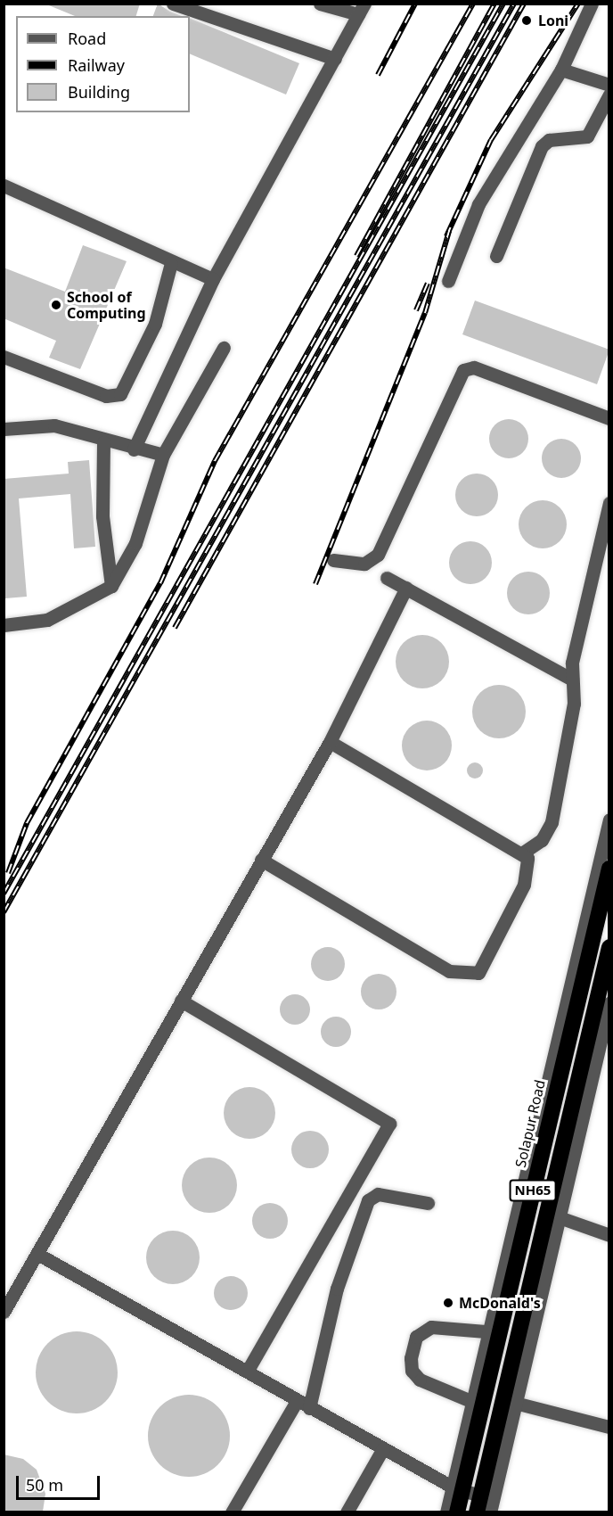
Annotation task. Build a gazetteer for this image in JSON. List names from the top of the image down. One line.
{"streets":{"highway":["Solapur Road","NH65"]},"places":["Loni","School of Computing","McDonald's"],"legend":["Road","Railway","Building"],"scale_bar":"50 m"}
